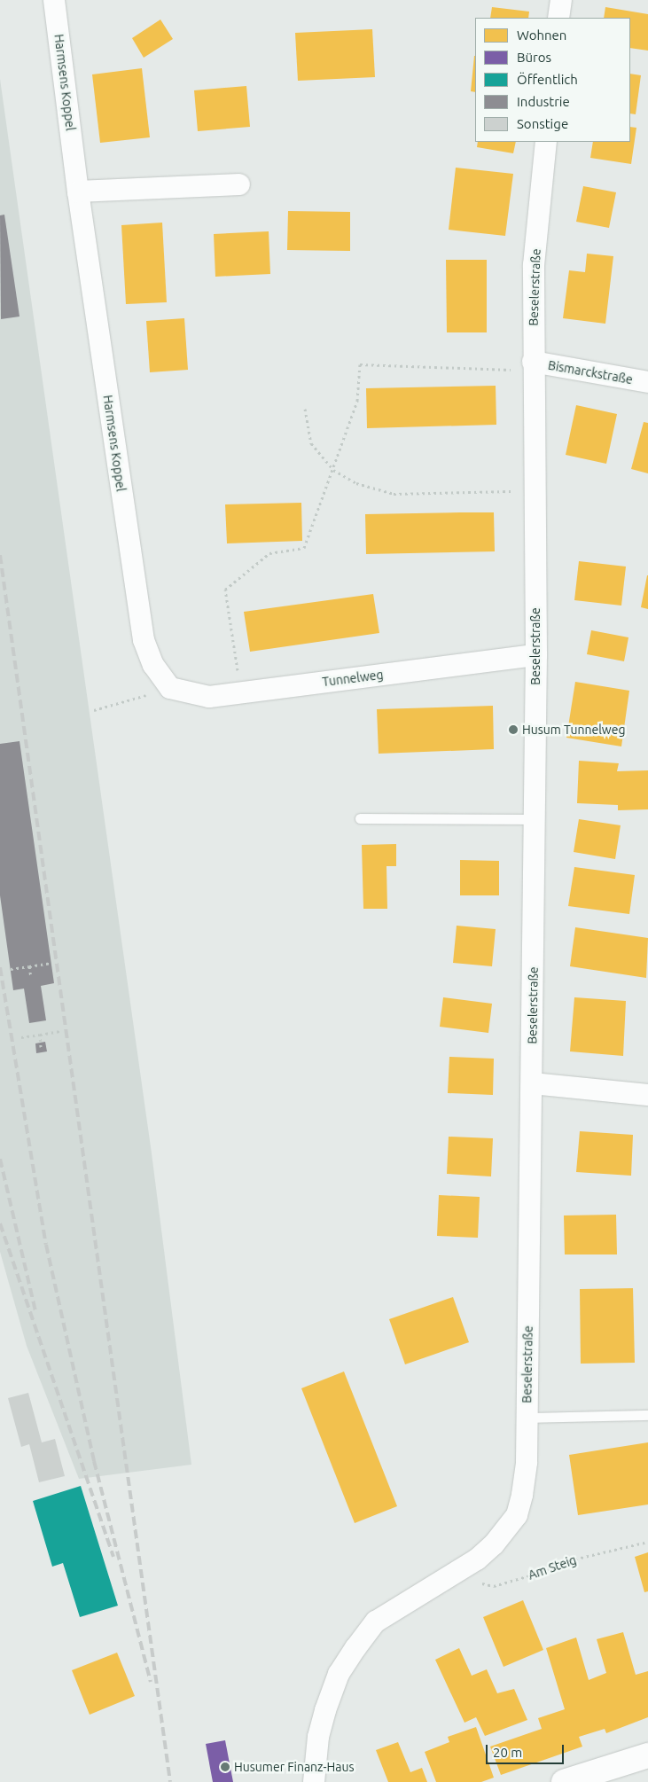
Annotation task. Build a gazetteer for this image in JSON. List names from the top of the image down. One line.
{"streets":{"street":["Harmsens Koppel","Beselerstraße","Bismarckstraße","Tunnelweg"],"path":["Am Steig"]},"crossings":[["Harmsens Koppel","Tunnelweg"],["Beselerstraße","Bismarckstraße"],["Beselerstraße","Tunnelweg"],["Beselerstraße","Am Steig"]],"places":["Husum Tunnelweg","Husumer Finanz-Haus"],"legend":["Wohnen","Büros","Öffentlich","Industrie","Sonstige"],"scale_bar":"20 m"}
